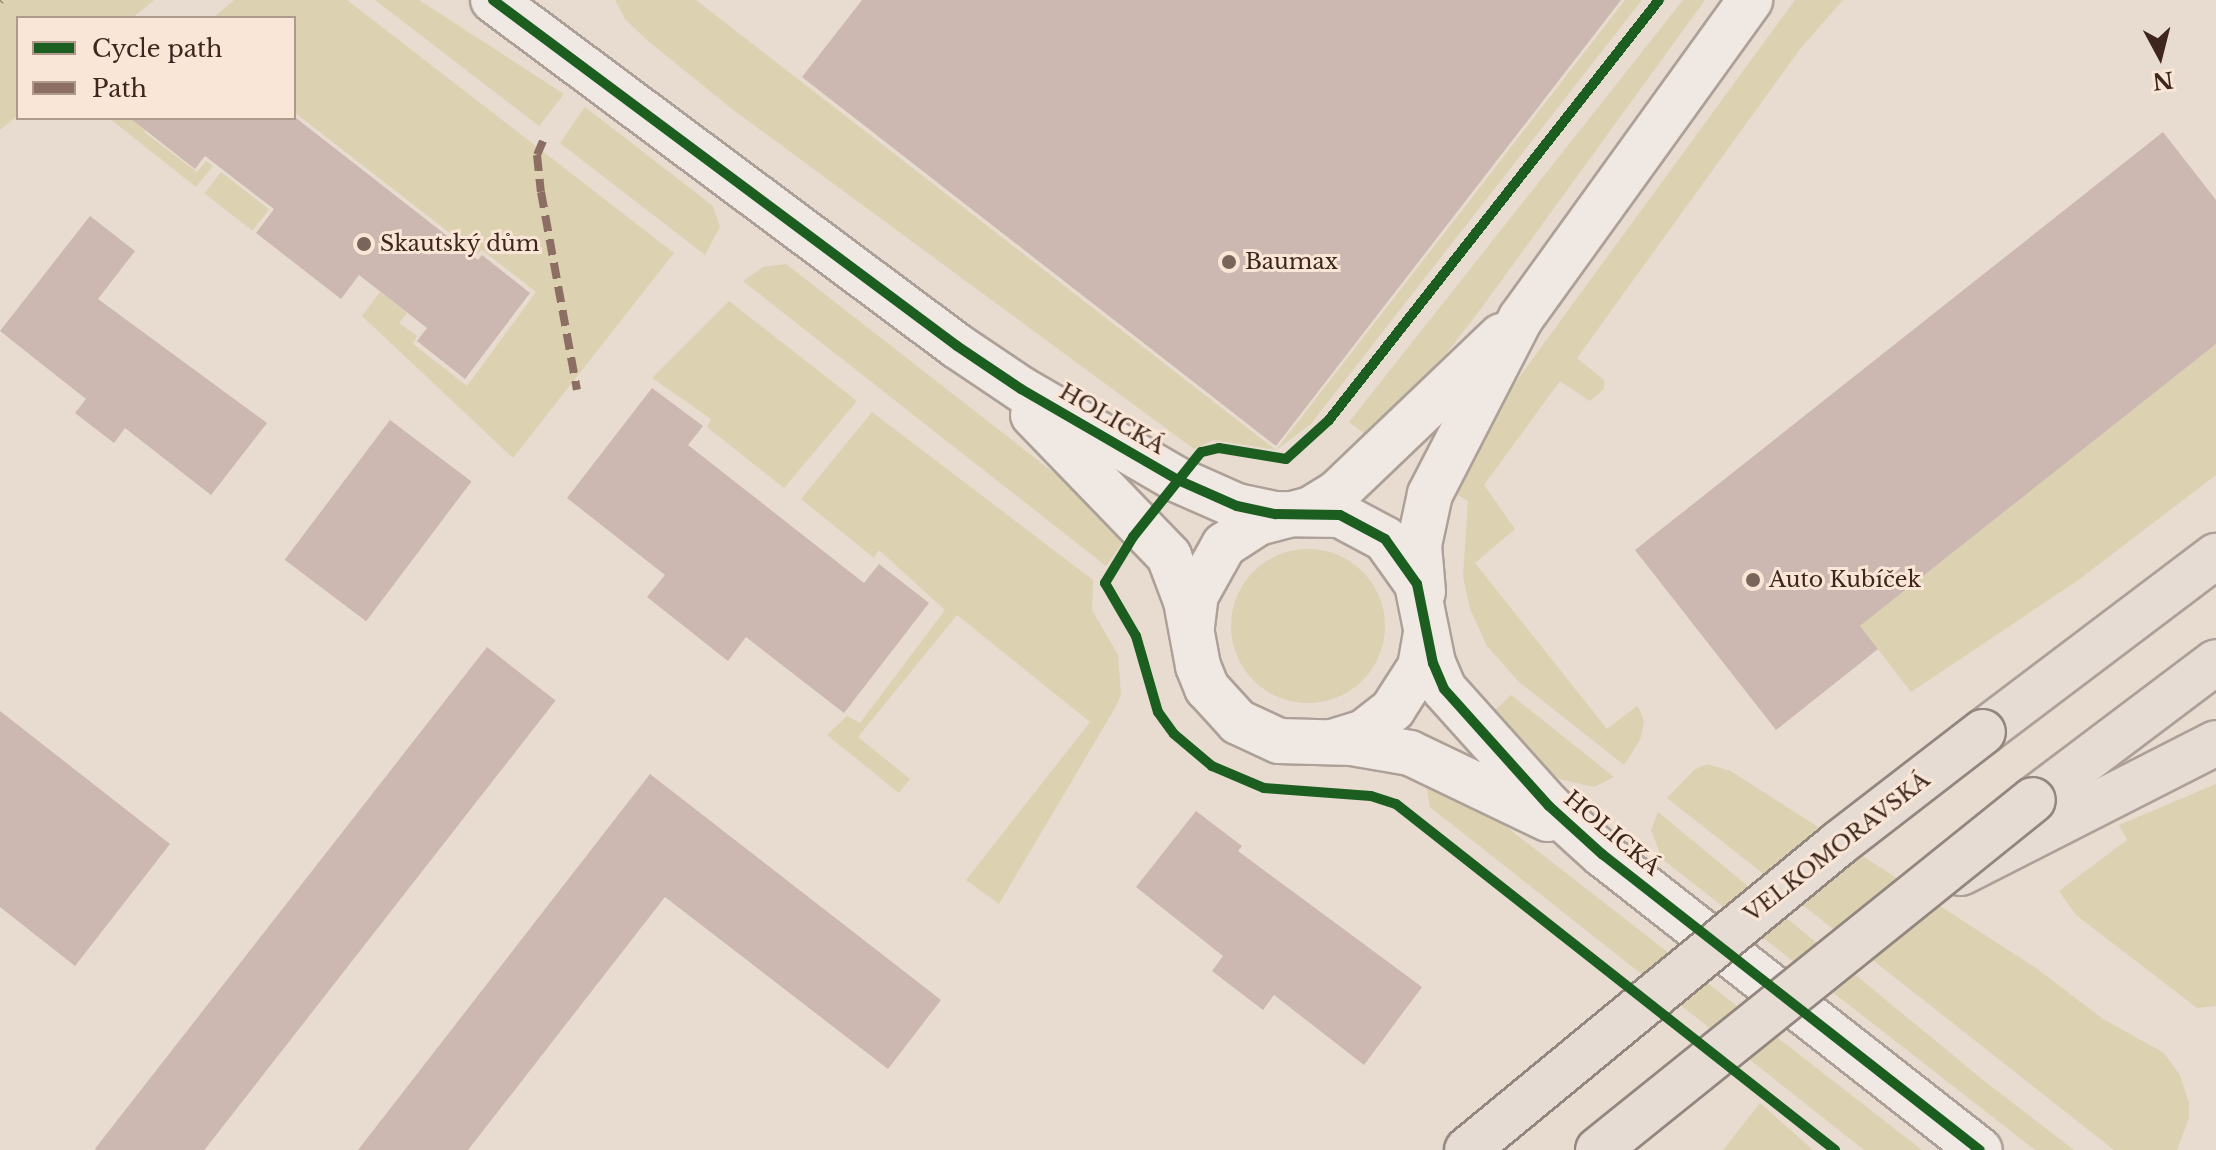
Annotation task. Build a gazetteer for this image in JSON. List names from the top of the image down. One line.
{"streets":{"main road":["VELKOMORAVSKÁ"],"street":["HOLICKÁ"]},"places":["Skautský dům","Baumax","Auto Kubíček"],"legend":["Cycle path","Path"],"north":"bottom"}
